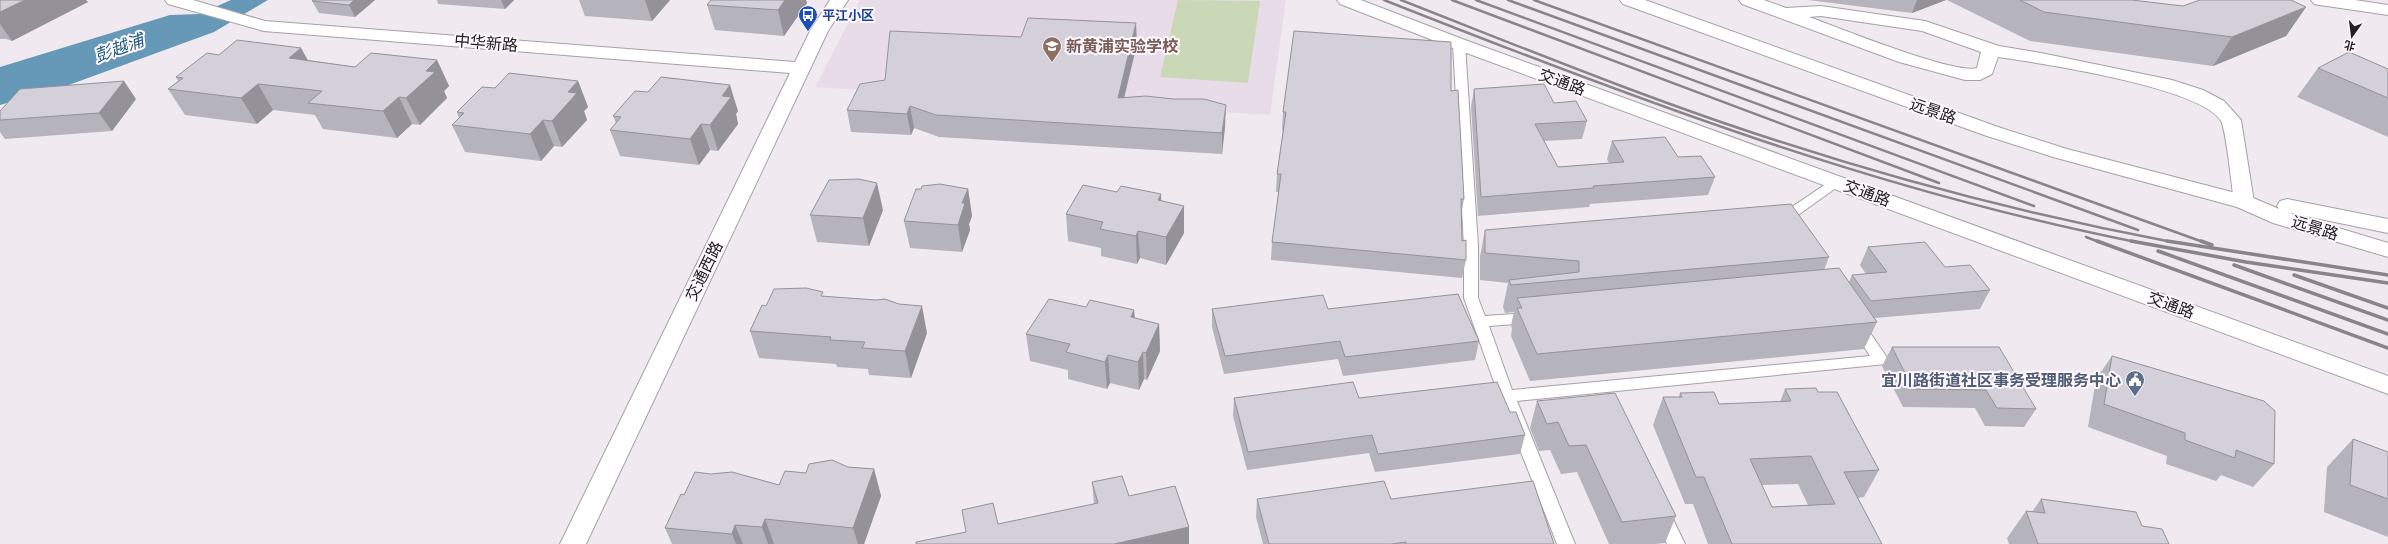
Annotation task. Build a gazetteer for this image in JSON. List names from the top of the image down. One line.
{"streets":{"street":["中华新路","交通路","远景路","交通西路"]},"crossings":[["中华新路","交通西路"]],"water":["彭越浦"],"places":{"bus stop":["平江小区"],"school or university":["新黄浦实验学校"],"public building":["宜川路街道社区事务受理服务中心"]},"north":"bottom"}
